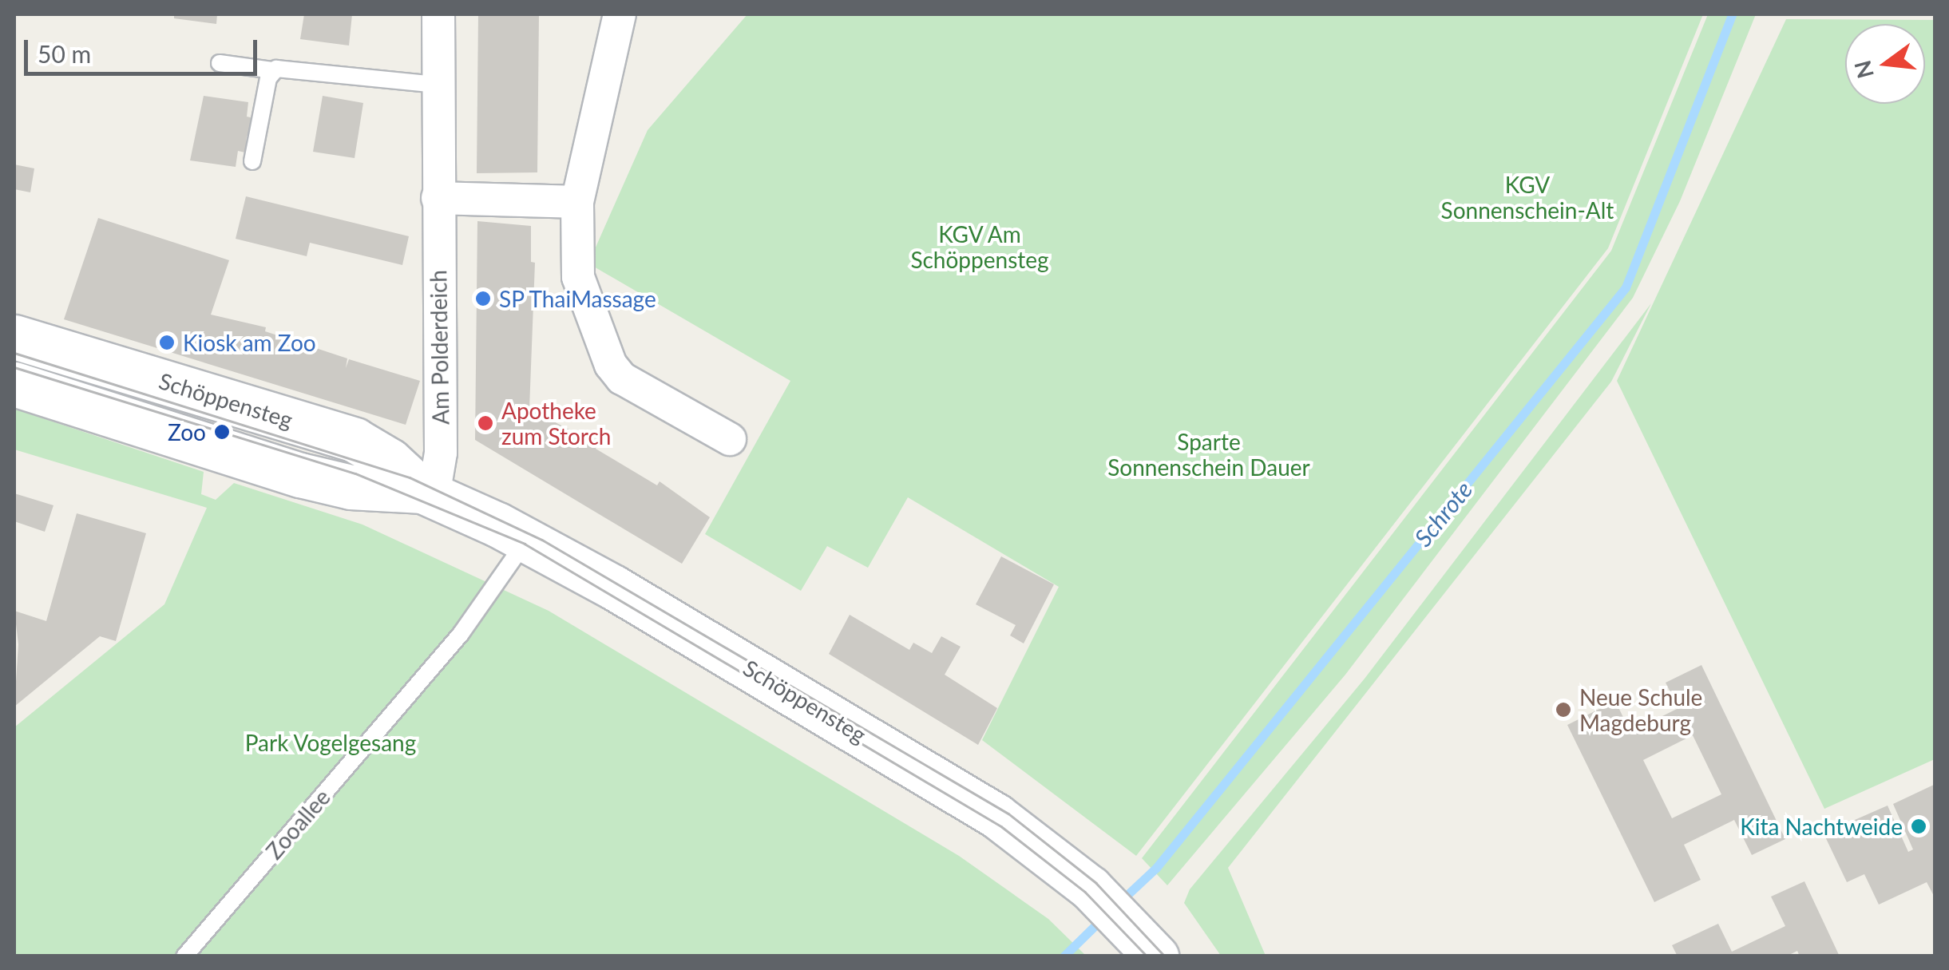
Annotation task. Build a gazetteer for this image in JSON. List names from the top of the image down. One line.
{"streets":{"main road":["Schöppensteg"],"street":["Am Polderdeich"],"lane":["Zooallee"]},"crossings":[["Am Polderdeich","Schöppensteg"],["Schöppensteg","Zooallee"]],"water":["Schrote"],"parks":["KGV Sonnenschein-Alt","KGV Am Schöppensteg","Sparte Sonnenschein Dauer","Park Vogelgesang"],"places":["SP ThaiMassage","Kiosk am Zoo","Apotheke zum Storch","Zoo","Neue Schule Magdeburg","Kita Nachtweide"],"scale_bar":"50 m","north":"left"}
